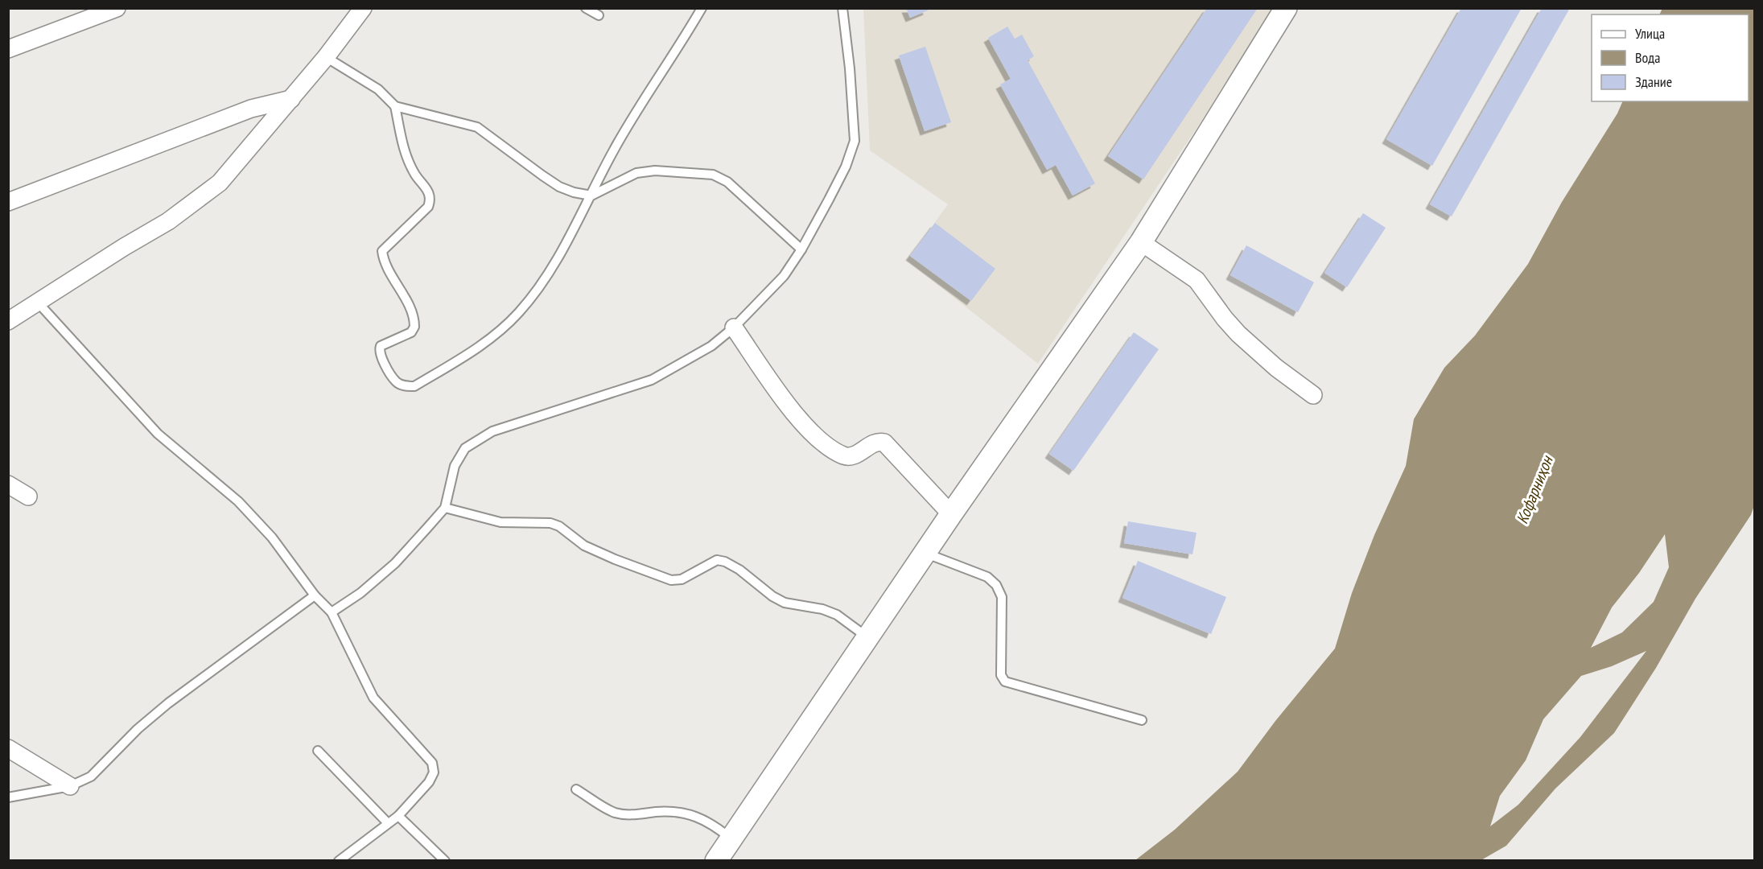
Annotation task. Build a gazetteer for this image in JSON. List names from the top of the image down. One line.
{"water":["Кофарниҳон"],"legend":["Улица","Вода","Здание"]}
